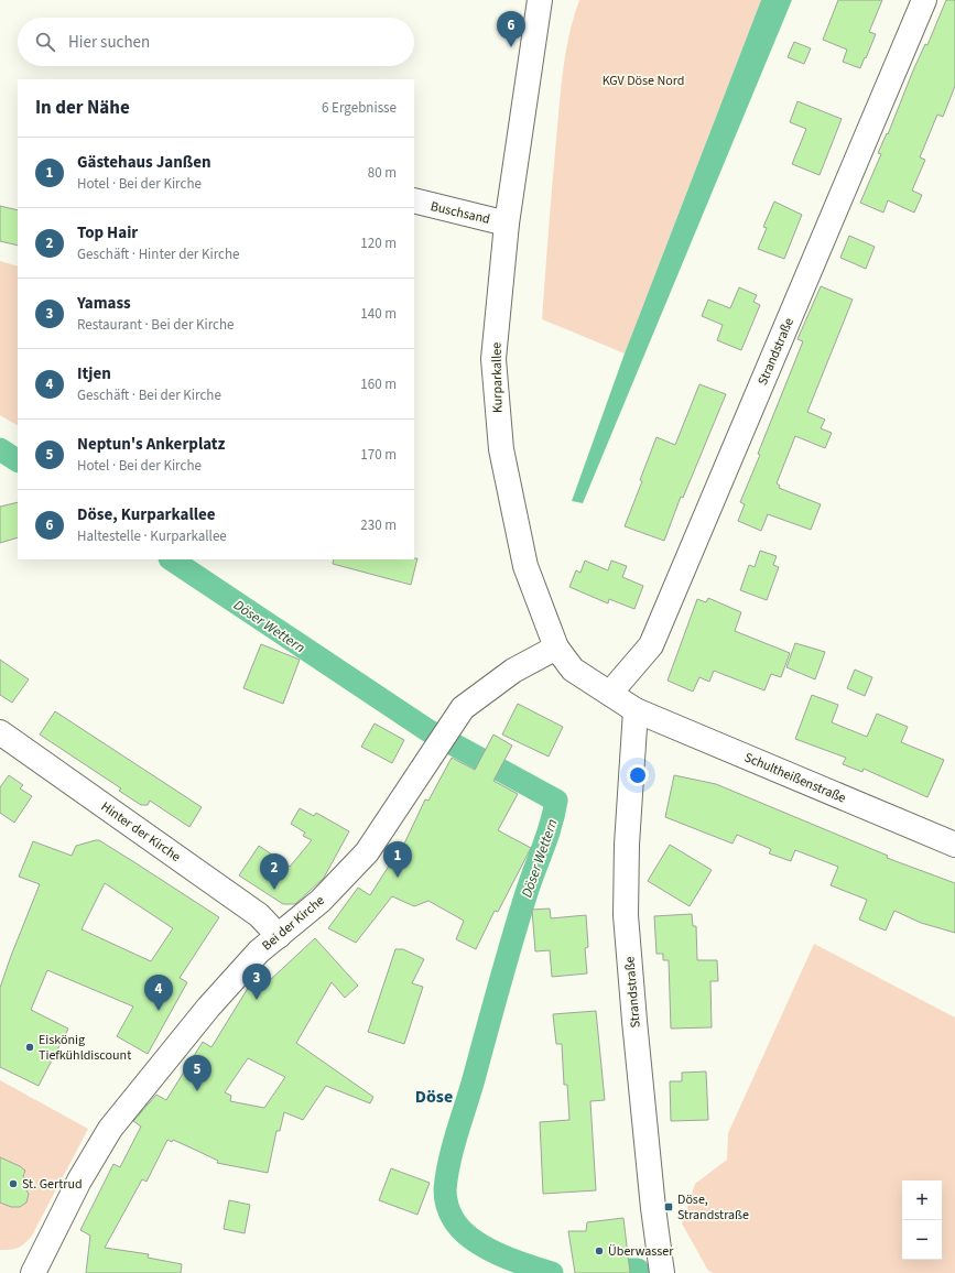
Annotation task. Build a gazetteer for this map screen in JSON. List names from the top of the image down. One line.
{"streets":{"street":["Buschsand","Strandstraße","Kurparkallee","Schultheißenstraße","Hinter der Kirche","Bei der Kirche"]},"crossings":[["Buschsand","Kurparkallee"],["Strandstraße","Kurparkallee"],["Strandstraße","Schultheißenstraße"],["Kurparkallee","Schultheißenstraße"],["Kurparkallee","Bei der Kirche"],["Hinter der Kirche","Bei der Kirche"]],"districts":["Döse"],"water":["Döser Wettern"],"parks":["KGV Döse Nord"],"places":{"other":["Eiskönig Tiefkühldiscount","St. Gertrud","Überwasser"],"transit":["Döse, Strandstraße"]},"page":{"pins":["6","1","2","3","4","5"],"search":"Hier suchen","heading":["In der Nähe","6 Ergebnisse"],"list":[{"mark":"1","name":"Gästehaus Janßen","note":"Hotel · Bei der Kirche","value":"80 m"},{"mark":"2","name":"Top Hair","note":"Geschäft · Hinter der Kirche","value":"120 m"},{"mark":"3","name":"Yamass","note":"Restaurant · Bei der Kirche","value":"140 m"},{"mark":"4","name":"Itjen","note":"Geschäft · Bei der Kirche","value":"160 m"},{"mark":"5","name":"Neptun's Ankerplatz","note":"Hotel · Bei der Kirche","value":"170 m"},{"mark":"6","name":"Döse, Kurparkallee","note":"Haltestelle · Kurparkallee","value":"230 m"}],"map_buttons":["+","−"]}}
